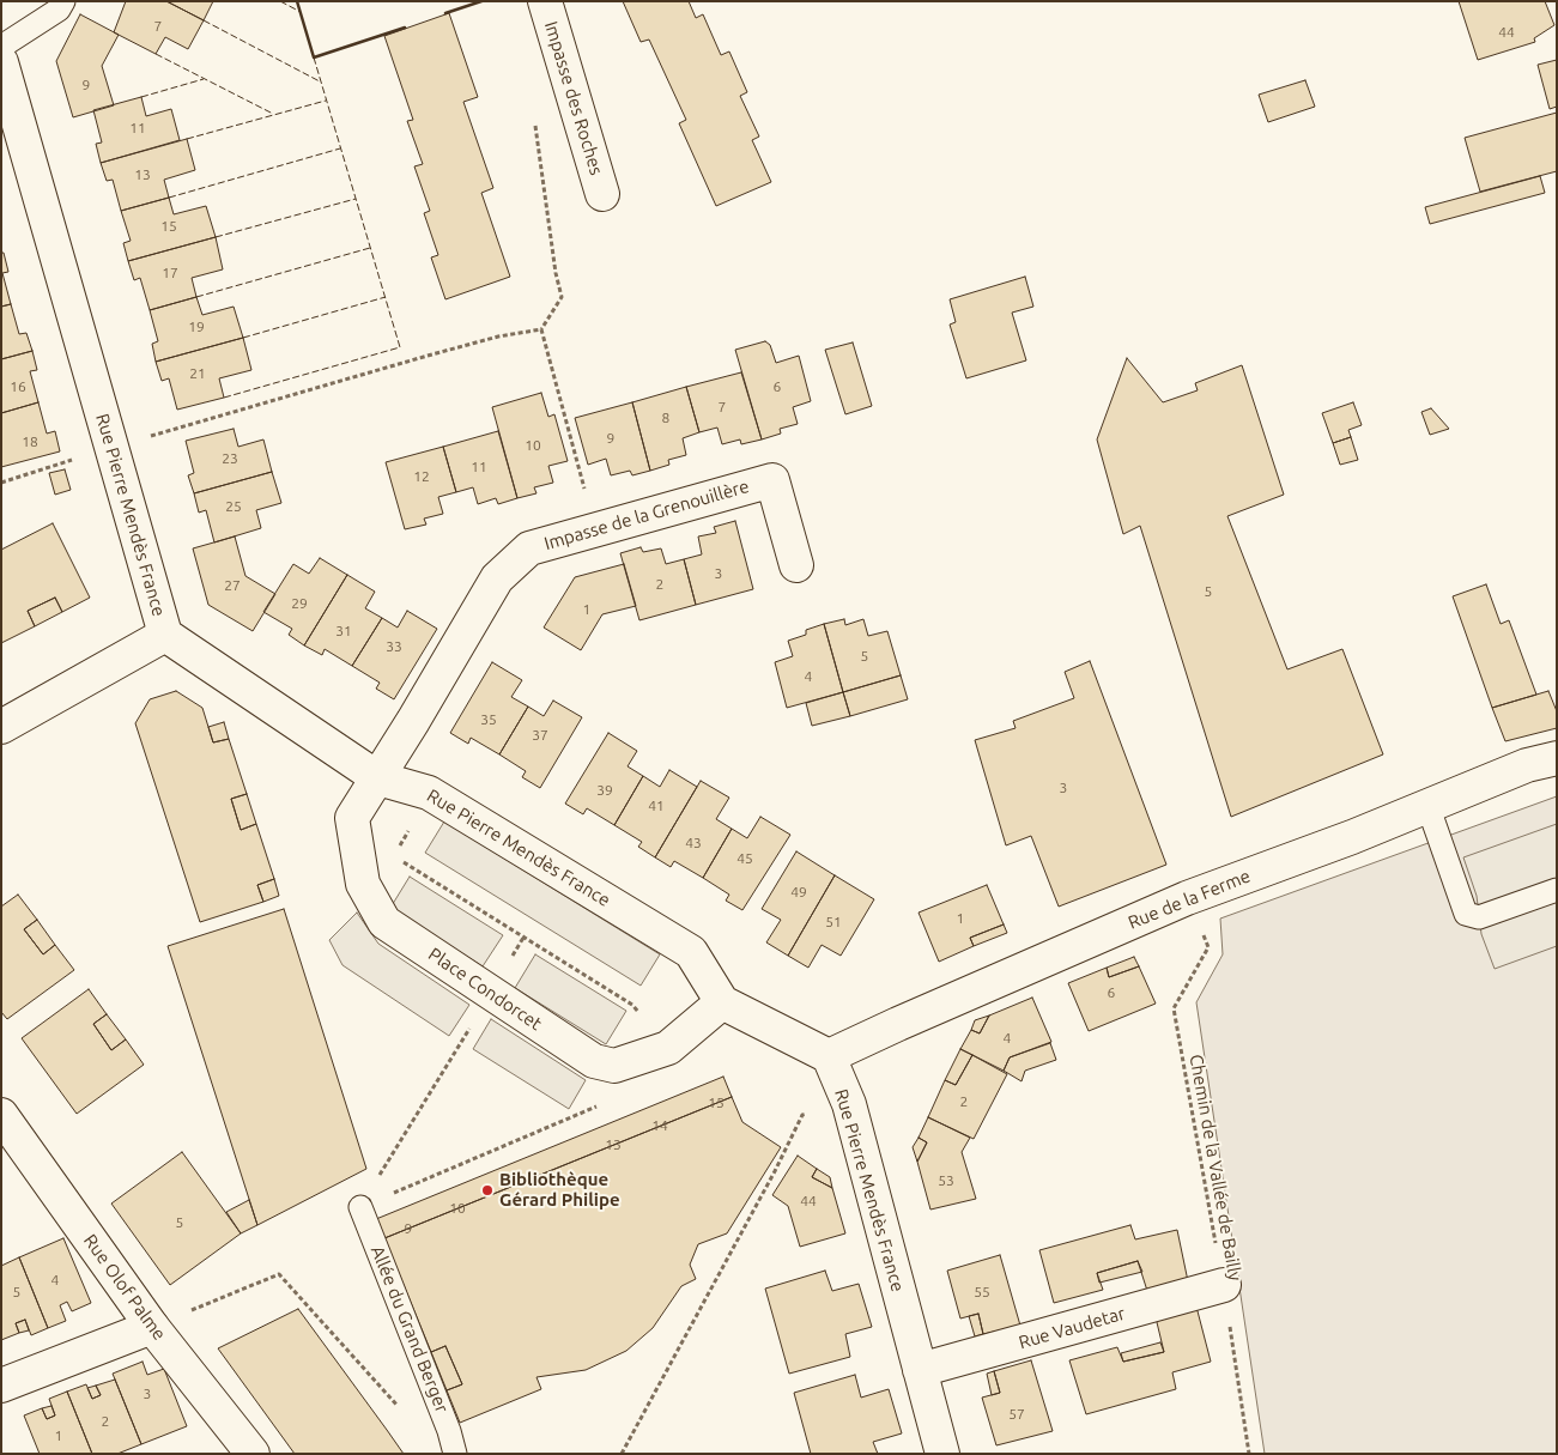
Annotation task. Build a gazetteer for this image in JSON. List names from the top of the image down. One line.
{"streets":{"street":["Impasse des Roches","Rue Pierre Mendès France","Impasse de la Grenouillère","Rue de la Ferme","Place Condorcet","Rue Olof Palme","Rue Vaudetar"],"lane":["Allée du Grand Berger"],"path":["Chemin de la Vallée de Bailly"]},"crossings":[["Rue Pierre Mendès France","Impasse de la Grenouillère"],["Rue Pierre Mendès France","Rue de la Ferme"],["Rue Pierre Mendès France","Place Condorcet"],["Rue Pierre Mendès France","Rue Vaudetar"],["Impasse de la Grenouillère","Place Condorcet"],["Rue de la Ferme","Chemin de la Vallée de Bailly"],["Chemin de la Vallée de Bailly","Rue Vaudetar"],["Rue Olof Palme","Allée du Grand Berger"]],"places":["Bibliothèque Gérard Philipe"],"house_numbers":["7","44","9","11","13","15","17","19","21","16","6","7","8","9","18","10","23","11","12","25","3","2","27","5","29","1","31","33","5","4","35","37","3","39","41","43","45","49","1","51","6","4","2","15","14","13","53","44","10","5","9","4","5","55","3","57","2","1"]}
